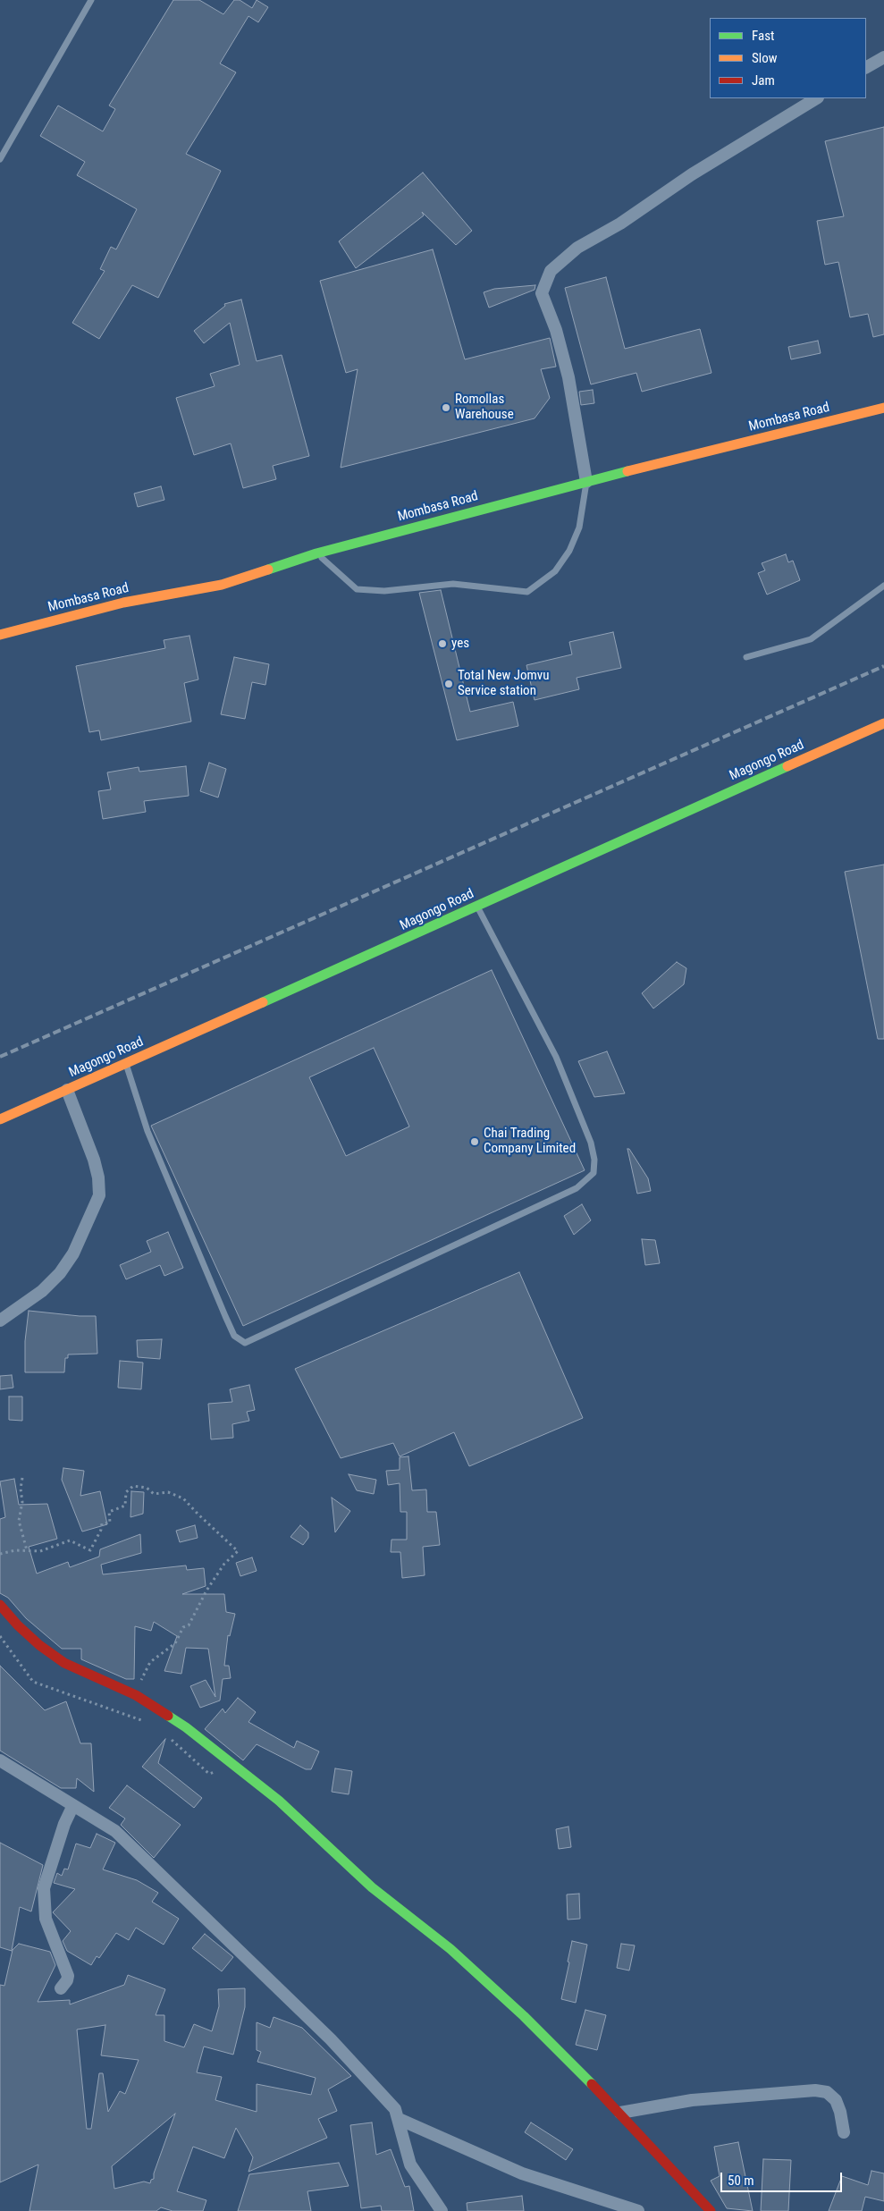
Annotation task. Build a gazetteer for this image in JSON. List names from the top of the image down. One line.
{"streets":{"main road":["Mombasa Road","Magongo Road"]},"places":["Romollas Warehouse","yes","Total New Jomvu Service station","Chai Trading Company Limited"],"legend":["Fast","Slow","Jam"],"scale_bar":"50 m"}
